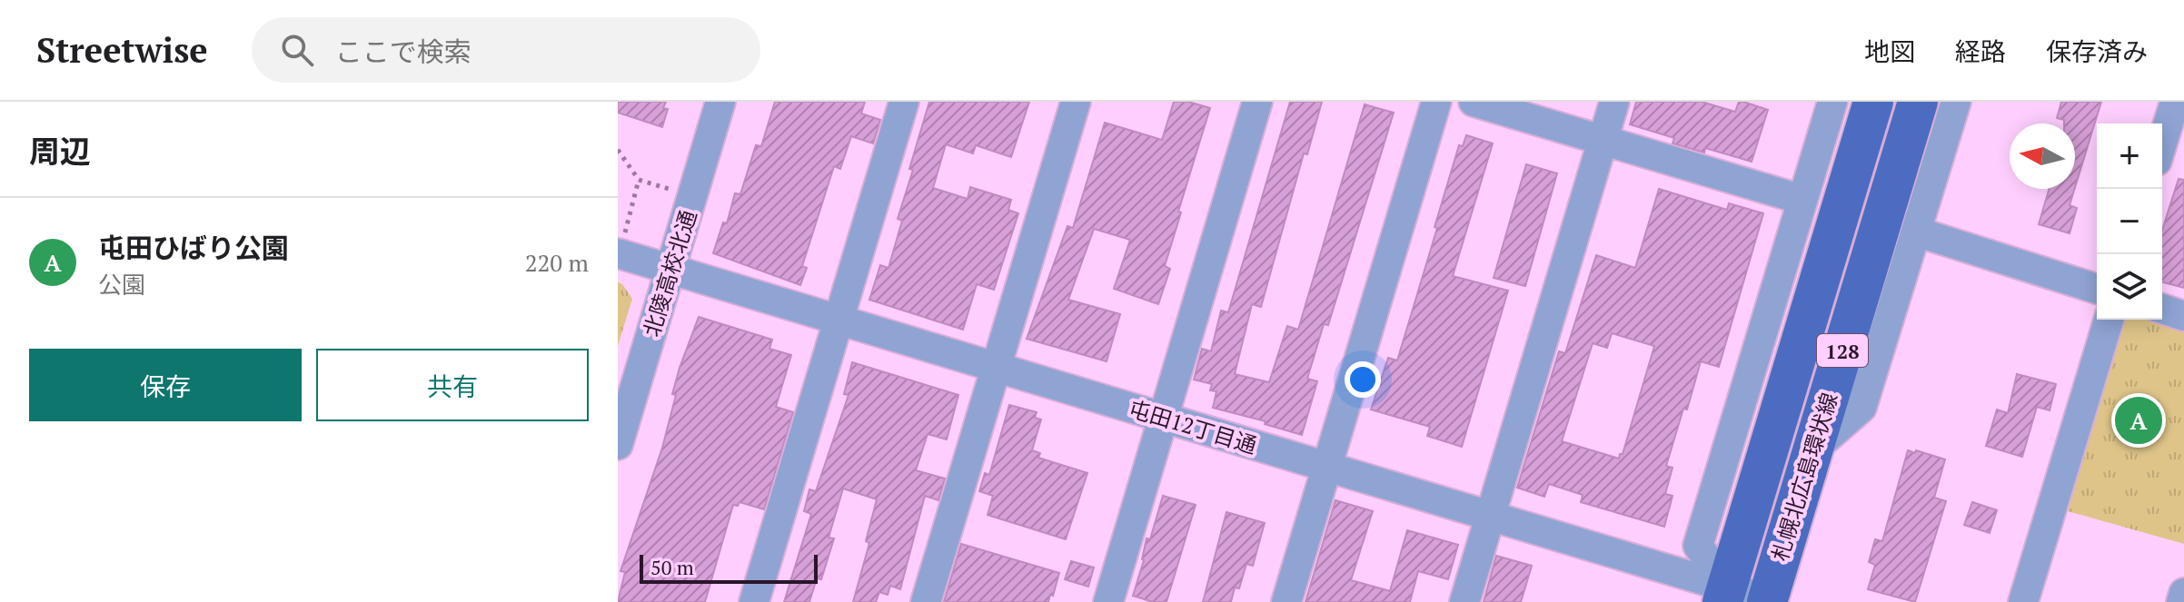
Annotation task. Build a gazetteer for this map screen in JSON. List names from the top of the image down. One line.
{"streets":{"main road":["128","札幌北広島環状線"],"street":["北陵高校北通","屯田12丁目通"]},"crossings":[["北陵高校北通","屯田12丁目通"],["屯田12丁目通","札幌北広島環状線"]],"scale_bar":"50 m","north":"left","page":{"header":"Streetwise","search":"ここで検索","nav":["地図","経路","保存済み"],"heading":"周辺","map_buttons":["+","−"],"list":[{"mark":"A","name":"屯田ひばり公園","note":"公園","value":"220 m"}],"buttons":["保存","共有"],"pins":"A","scale":"50 m"}}
